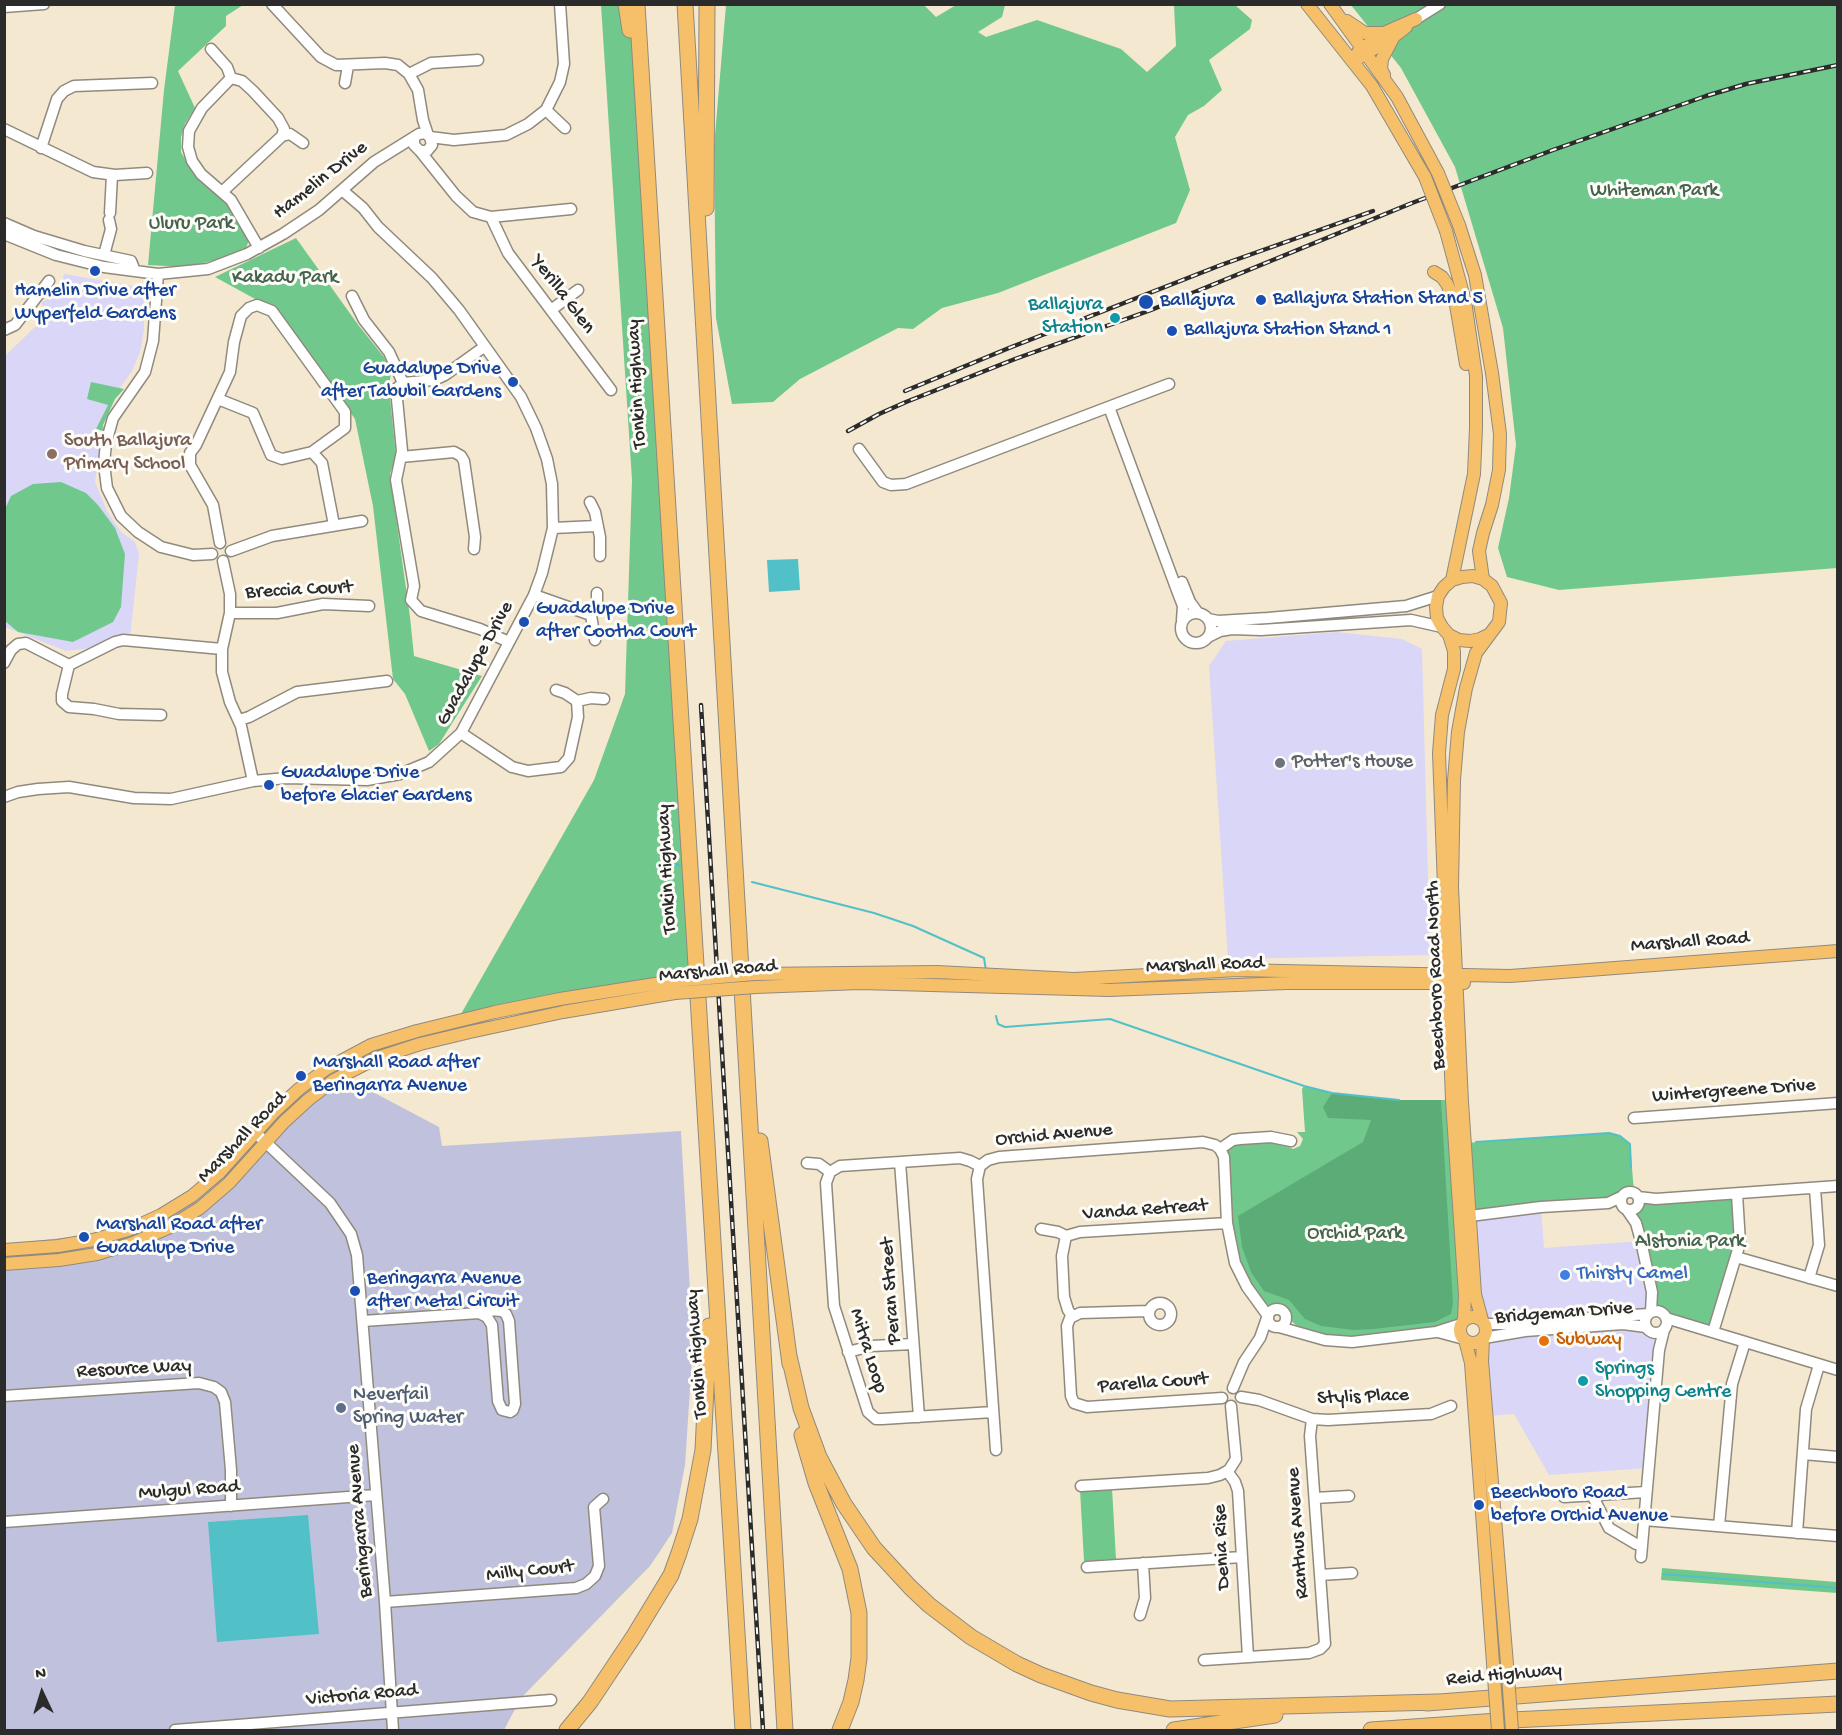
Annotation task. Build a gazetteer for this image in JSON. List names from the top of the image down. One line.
{"streets":{"highway":["Tonkin Highway","Reid Highway"],"main road":["Marshall Road","Beechboro Road North"],"street":["Hamelin Drive","Yerilla Glen","Breccia Court","Guadalupe Drive","Wintergreene Drive","Orchid Avenue","Vanda Retreat","Peran Street","Bridgeman Drive","Mitra Loop","Resource Way","Parella Court","Stylis Place","Mulgul Road","Beringarra Avenue","Ranthus Avenue","Denia Rise","Milly Court","Victoria Road"]},"crossings":[["Hamelin Drive","Guadalupe Drive"],["Marshall Road","Beechboro Road North"],["Marshall Road","Beringarra Avenue"],["Beechboro Road North","Bridgeman Drive"],["Orchid Avenue","Mitra Loop"],["Vanda Retreat","Parella Court"],["Peran Street","Mitra Loop"],["Resource Way","Mulgul Road"],["Parella Court","Stylis Place"],["Stylis Place","Ranthus Avenue"],["Mulgul Road","Beringarra Avenue"],["Beringarra Avenue","Milly Court"],["Beringarra Avenue","Victoria Road"],["Ranthus Avenue","Denia Rise"]],"parks":["Whiteman Park","Uluru Park","Kakadu Park","Orchid Park","Alstonia Park"],"places":["Hamelin Drive after Wyperfeld Gardens","Ballajura Station Stand 5","Ballajura","Ballajura Station","Ballajura Station Stand 1","Guadalupe Drive after Tabubil Gardens","South Ballajura Primary School","Guadalupe Drive after Cootha Court","Potter's House","Guadalupe Drive before Glacier Gardens","Marshall Road after Beringarra Avenue","Marshall Road after Guadalupe Drive","Thirsty Camel","Beringarra Avenue after Metal Circuit","Subway","Springs Shopping Centre","Neverfail Spring Water","Beechboro Road before Orchid Avenue"],"north":"top"}
